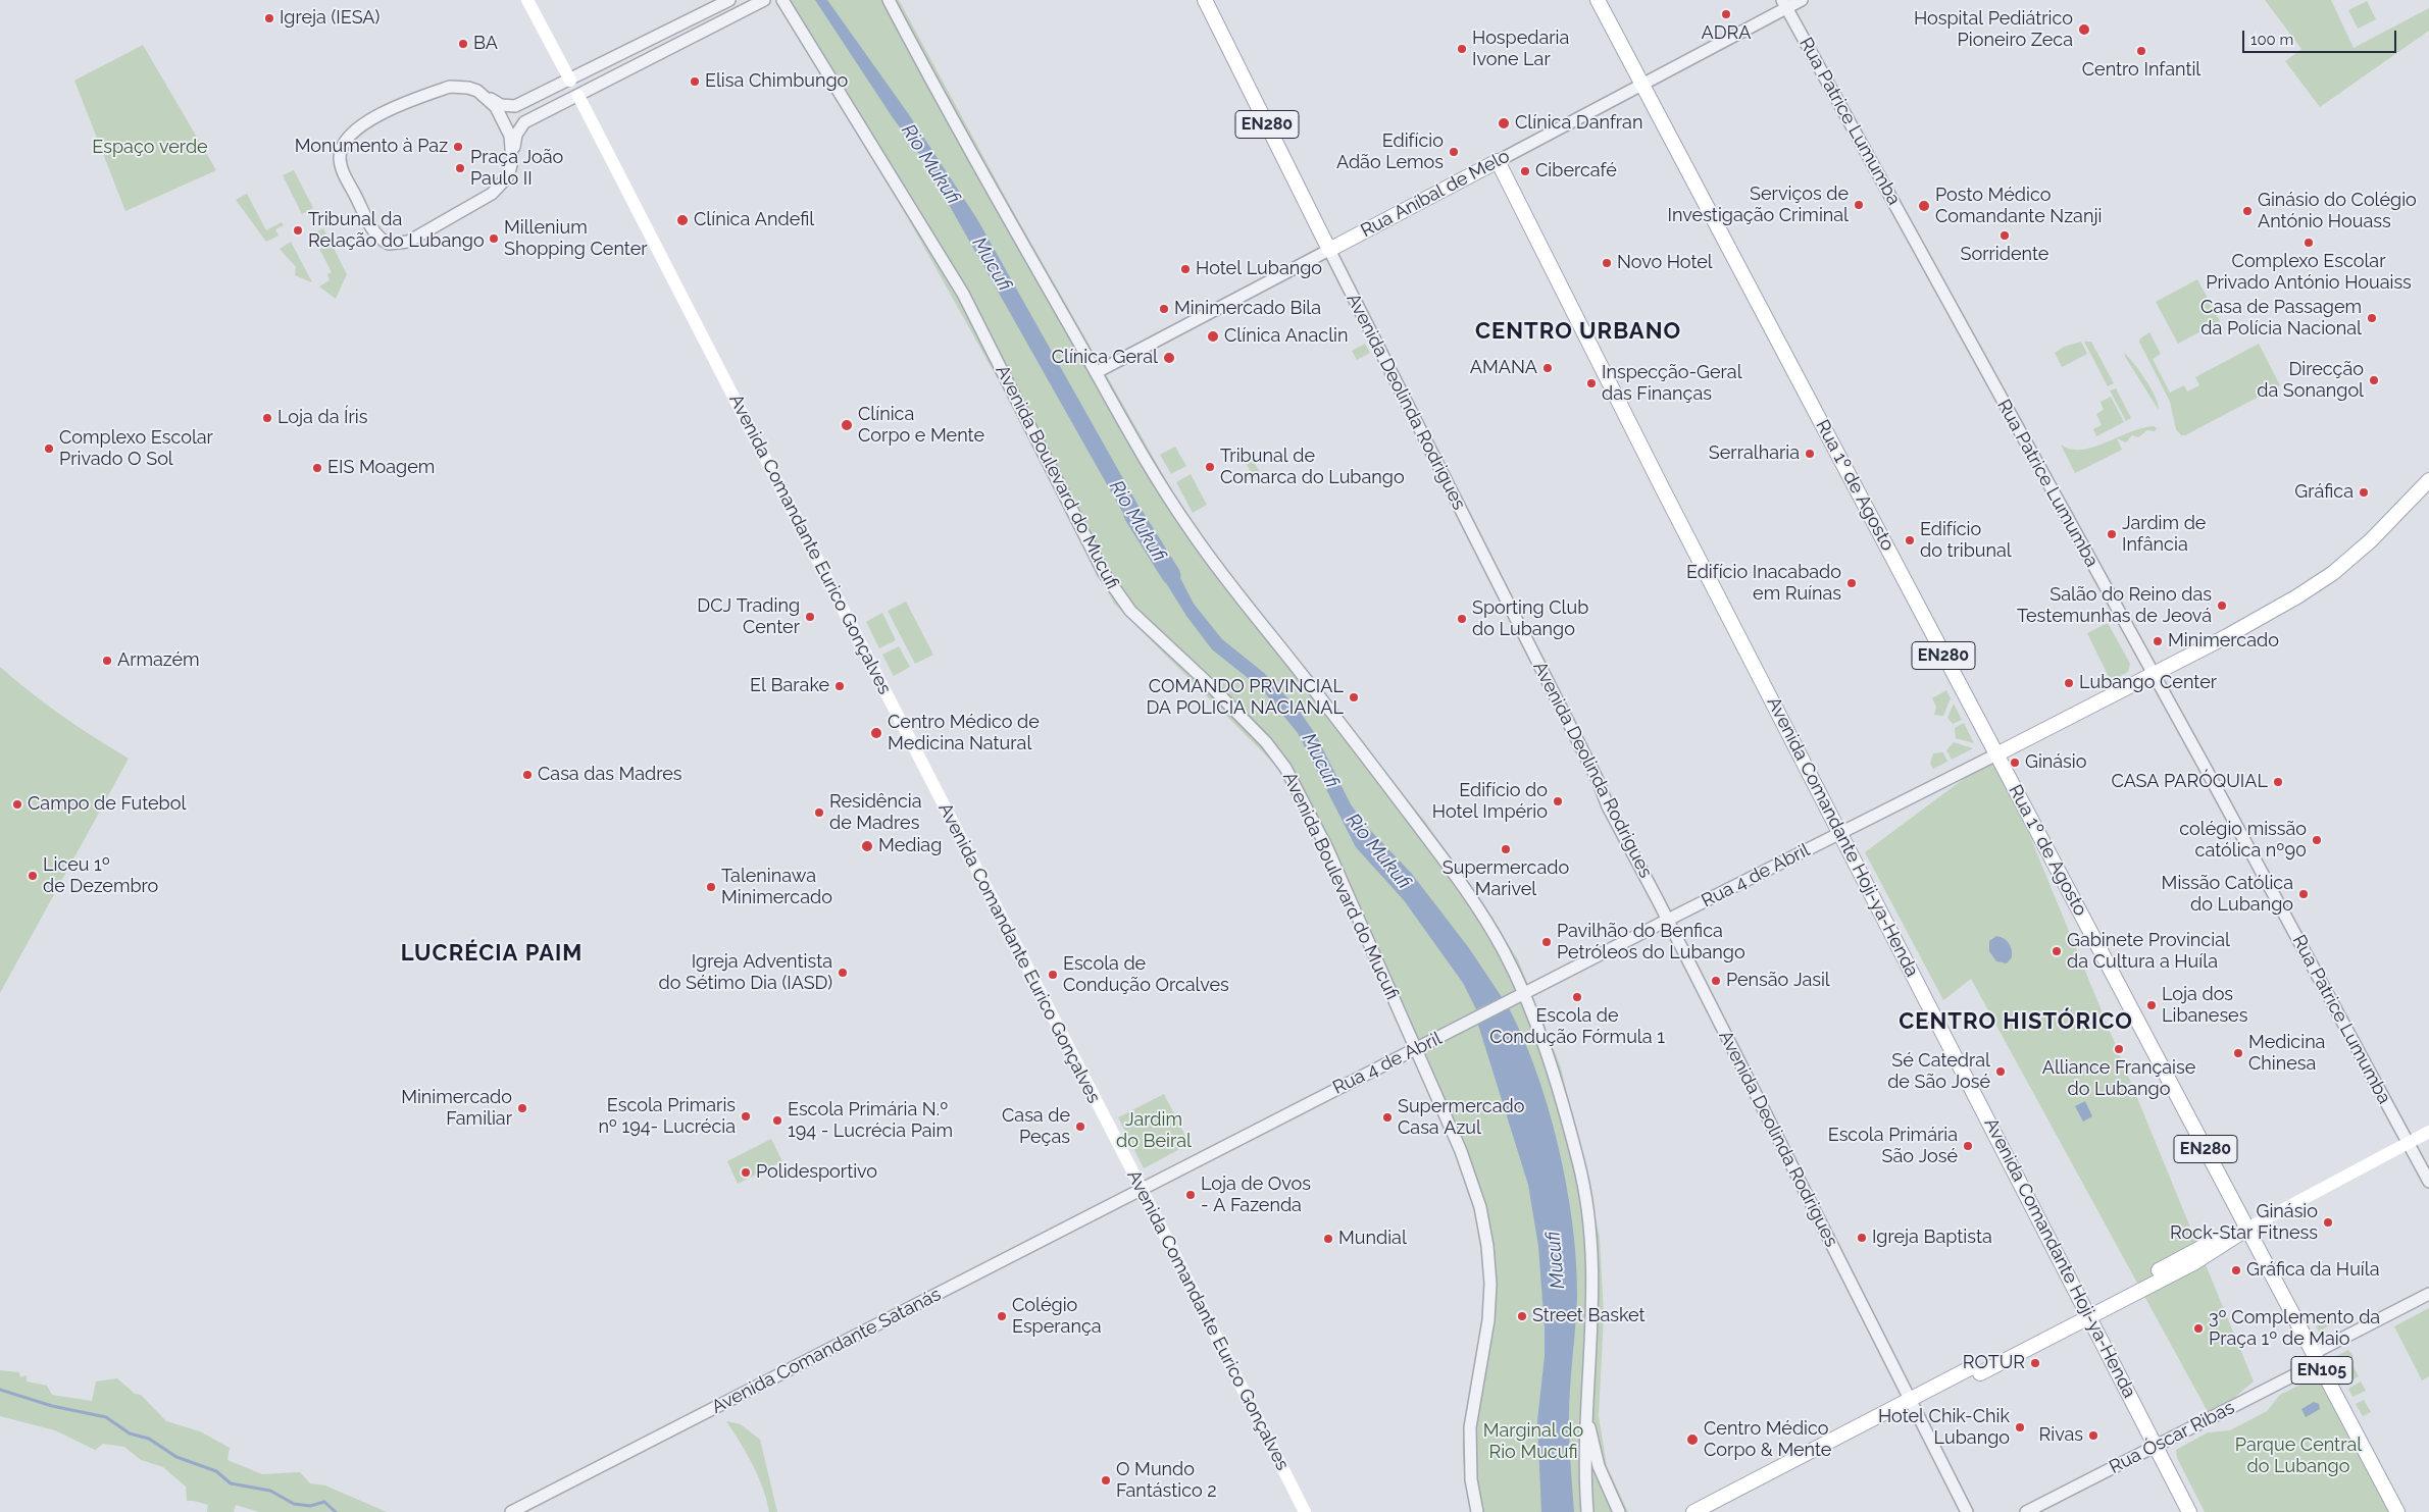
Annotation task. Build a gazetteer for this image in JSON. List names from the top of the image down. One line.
{"streets":{"main road":["EN280","Rua Aníbal de Melo","Avenida Deolinda Rodrigues","Rua 1º de Agosto","Avenida Comandante Eurico Gonçalves","Avenida Comandante Hoji-ya-Henda","Rua 4 de Abril","EN105"],"street":["Rua Patrice Lumumba","Avenida Boulevard do Mucufi","Avenida Comandante Satanás","Rua Óscar Ribas"]},"crossings":[["Rua Patrice Lumumba","Rua Aníbal de Melo"],["Rua Patrice Lumumba","Rua 4 de Abril"],["Rua Aníbal de Melo","Avenida Deolinda Rodrigues"],["Rua Aníbal de Melo","Rua 1º de Agosto"],["Rua Aníbal de Melo","Avenida Comandante Hoji-ya-Henda"],["Avenida Deolinda Rodrigues","Rua 4 de Abril"],["Avenida Boulevard do Mucufi","Rua 4 de Abril"],["Rua 1º de Agosto","Rua 4 de Abril"],["Rua 1º de Agosto","Rua Óscar Ribas"],["Avenida Comandante Eurico Gonçalves","Rua 4 de Abril"],["Avenida Comandante Eurico Gonçalves","Avenida Comandante Satanás"],["Avenida Comandante Hoji-ya-Henda","Rua 4 de Abril"],["Avenida Comandante Hoji-ya-Henda","Rua Óscar Ribas"],["Rua 4 de Abril","Avenida Comandante Satanás"]],"districts":["CENTRO URBANO","LUCRÉCIA PAIM","CENTRO HISTÓRICO"],"water":["Rio Mukufi","Mucufi"],"parks":["Espaço verde","Jardim do Beiral","Marginal do Rio Mucufi","Parque Central do Lubango"],"places":["ADRA","Igreja (IESA)","Hospital Pediátrico Pioneiro Zeca","BA","Hospedaria Ivone Lar","Centro Infantil","Elisa Chimbungo","Clínica Danfran","Monumento à Paz","Edifício Adão Lemos","Praça João Paulo II","Cibercafé","Serviços de Investigação Criminal","Posto Médico Comandante Nzanji","Ginásio do Colégio António Houass","Clínica Andefil","Tribunal da Relação do Lubango","Sorridente","Millenium Shopping Center","Complexo Escolar Privado António Houaiss","Novo Hotel","Hotel Lubango","Minimercado Bila","Casa de Passagem da Polícia Nacional","Clínica Anaclin","Clínica Geral","AMANA","Direcção da Sonangol","Inspecção-Geral das Finanças","Loja da Íris","Clínica Corpo e Mente","Complexo Escolar Privado O Sol","Serralharia","Tribunal de Comarca do Lubango","EIS Moagem","Gráfica","Jardim de Infância","Edifício do tribunal","Edifício Inacabado em Ruínas","Salão do Reino das Testemunhas de Jeová","DCJ Trading Center","Sporting Club do Lubango","Minimercado","Armazém","Lubango Center","El Barake","COMANDO PRVINCIAL DA POLICIA NACIANAL","Centro Médico de Medicina Natural","Ginásio","Casa das Madres","CASA PARÓQUIAL","Edifício do Hotel Império","Campo de Futebol","Residência de Madres","colégio missão católica nº90","Mediag","Supermercado Marivel","Liceu 1º de Dezembro","Taleninawa Minimercado","Missão Católica do Lubango","Pavilhão do Benfica Petróleos do Lubango","Gabinete Provincial da Cultura a Huíla","Igreja Adventista do Sétimo Dia (IASD)","Escola de Condução Orcalves","Pensão Jasil","Escola de Condução Fórmula 1","Loja dos Libaneses","Alliance Française do Lubango","Medicina Chinesa","Sé Catedral de São José","Minimercado Familiar","Escola Primaris nº 194- Lucrécia","Supermercado Casa Azul","Escola Primária N.º 194 - Lucrécia Paim","Casa de Peças","Escola Primária São José","Polidesportivo","Loja de Ovos - A Fazenda","Ginásio Rock-Star Fitness","Igreja Baptista","Mundial","Gráfica da Huíla","Colégio Esperança","Street Basket","3º Complemento da Praça 1º de Maio","ROTUR","Hotel Chik-Chik Lubango","Rivas","Centro Médico Corpo & Mente","O Mundo Fantástico 2"],"scale_bar":"100 m"}
